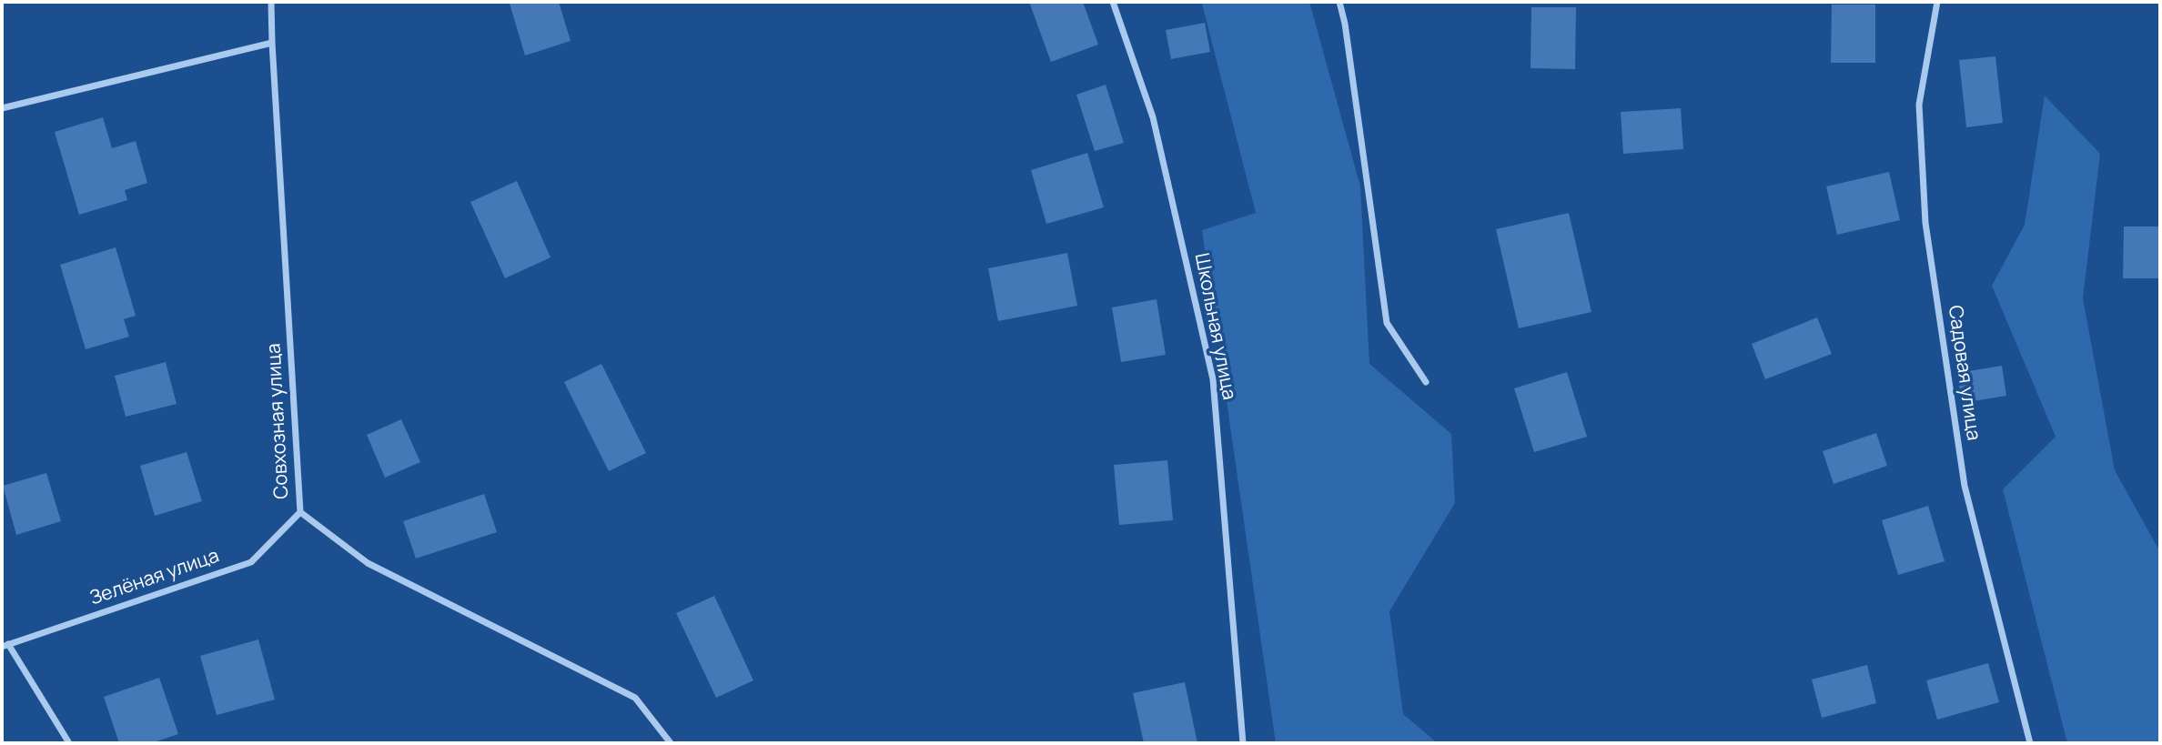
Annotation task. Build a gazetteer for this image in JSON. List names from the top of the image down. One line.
{"streets":{"street":["Школьная улица","Садовая улица","Совхозная улица","Зелёная улица"]},"crossings":[["Совхозная улица","Зелёная улица"]]}
